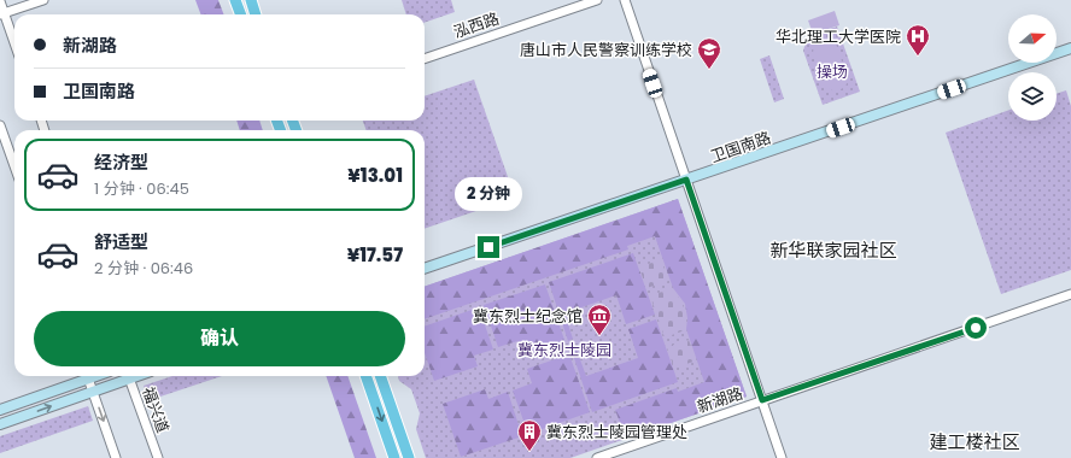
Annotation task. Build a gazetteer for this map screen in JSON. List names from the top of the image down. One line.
{"streets":{"main road":["卫国南路"],"street":["泓西路","新湖路","福兴道"]},"districts":["新华联家园社区","建工楼社区"],"parks":["操场","冀东烈士陵园"],"places":{"hospital":["华北理工大学医院"],"school or university":["唐山市人民警察训练学校"],"museum":["冀东烈士纪念馆"],"building":["冀东烈士陵园管理处"]},"north":"right","page":{"banner":["新湖路","卫国南路"],"list":[{"name":"经济型","note":"1 分钟 · 06:45","value":"¥13.01"},{"name":"舒适型","note":"2 分钟 · 06:46","value":"¥17.57"}],"bubble":"2 分钟","buttons":"确认"}}
